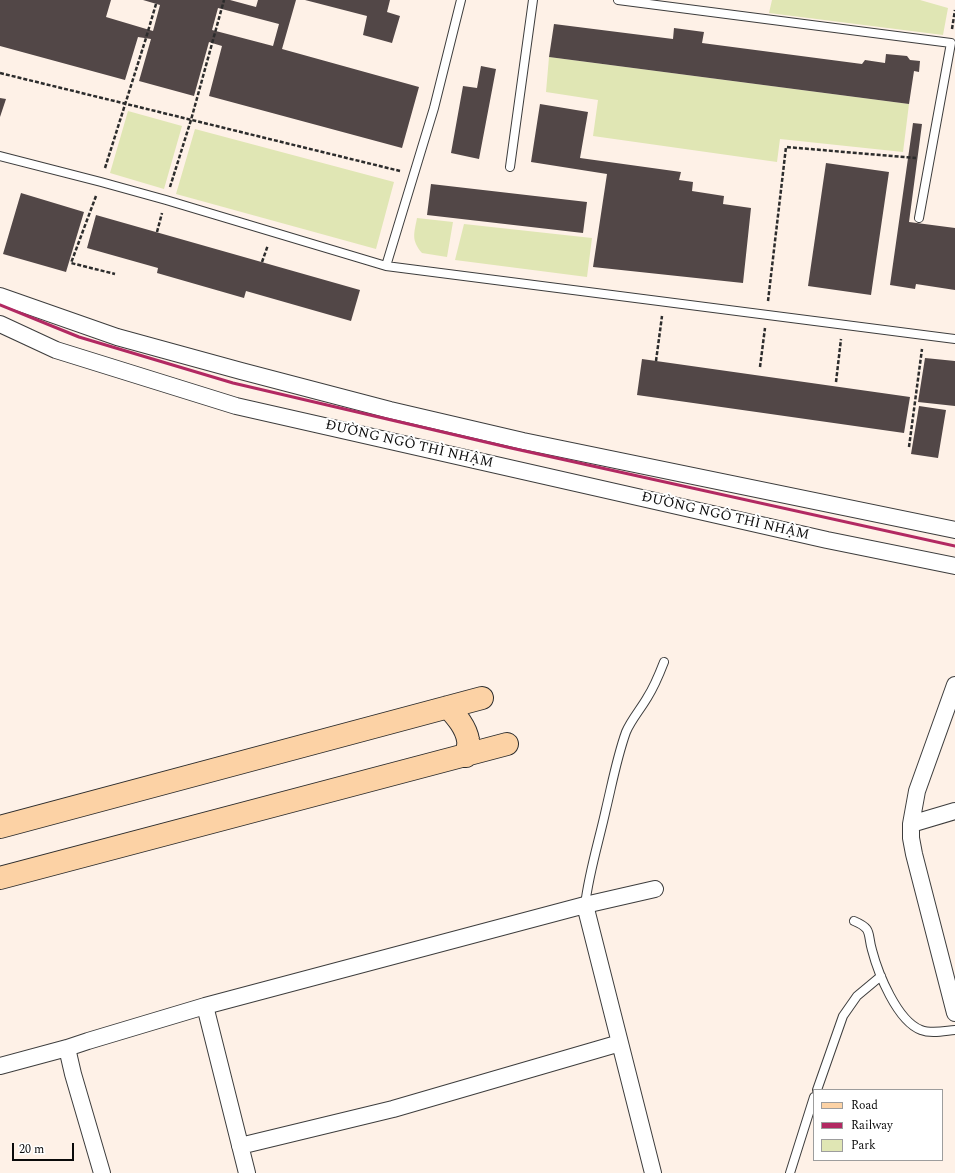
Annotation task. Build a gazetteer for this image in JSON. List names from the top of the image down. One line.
{"streets":{"street":["ĐƯỜNG NGÔ THÌ NHẬM"]},"legend":["Road","Railway","Park"],"scale_bar":"20 m"}
